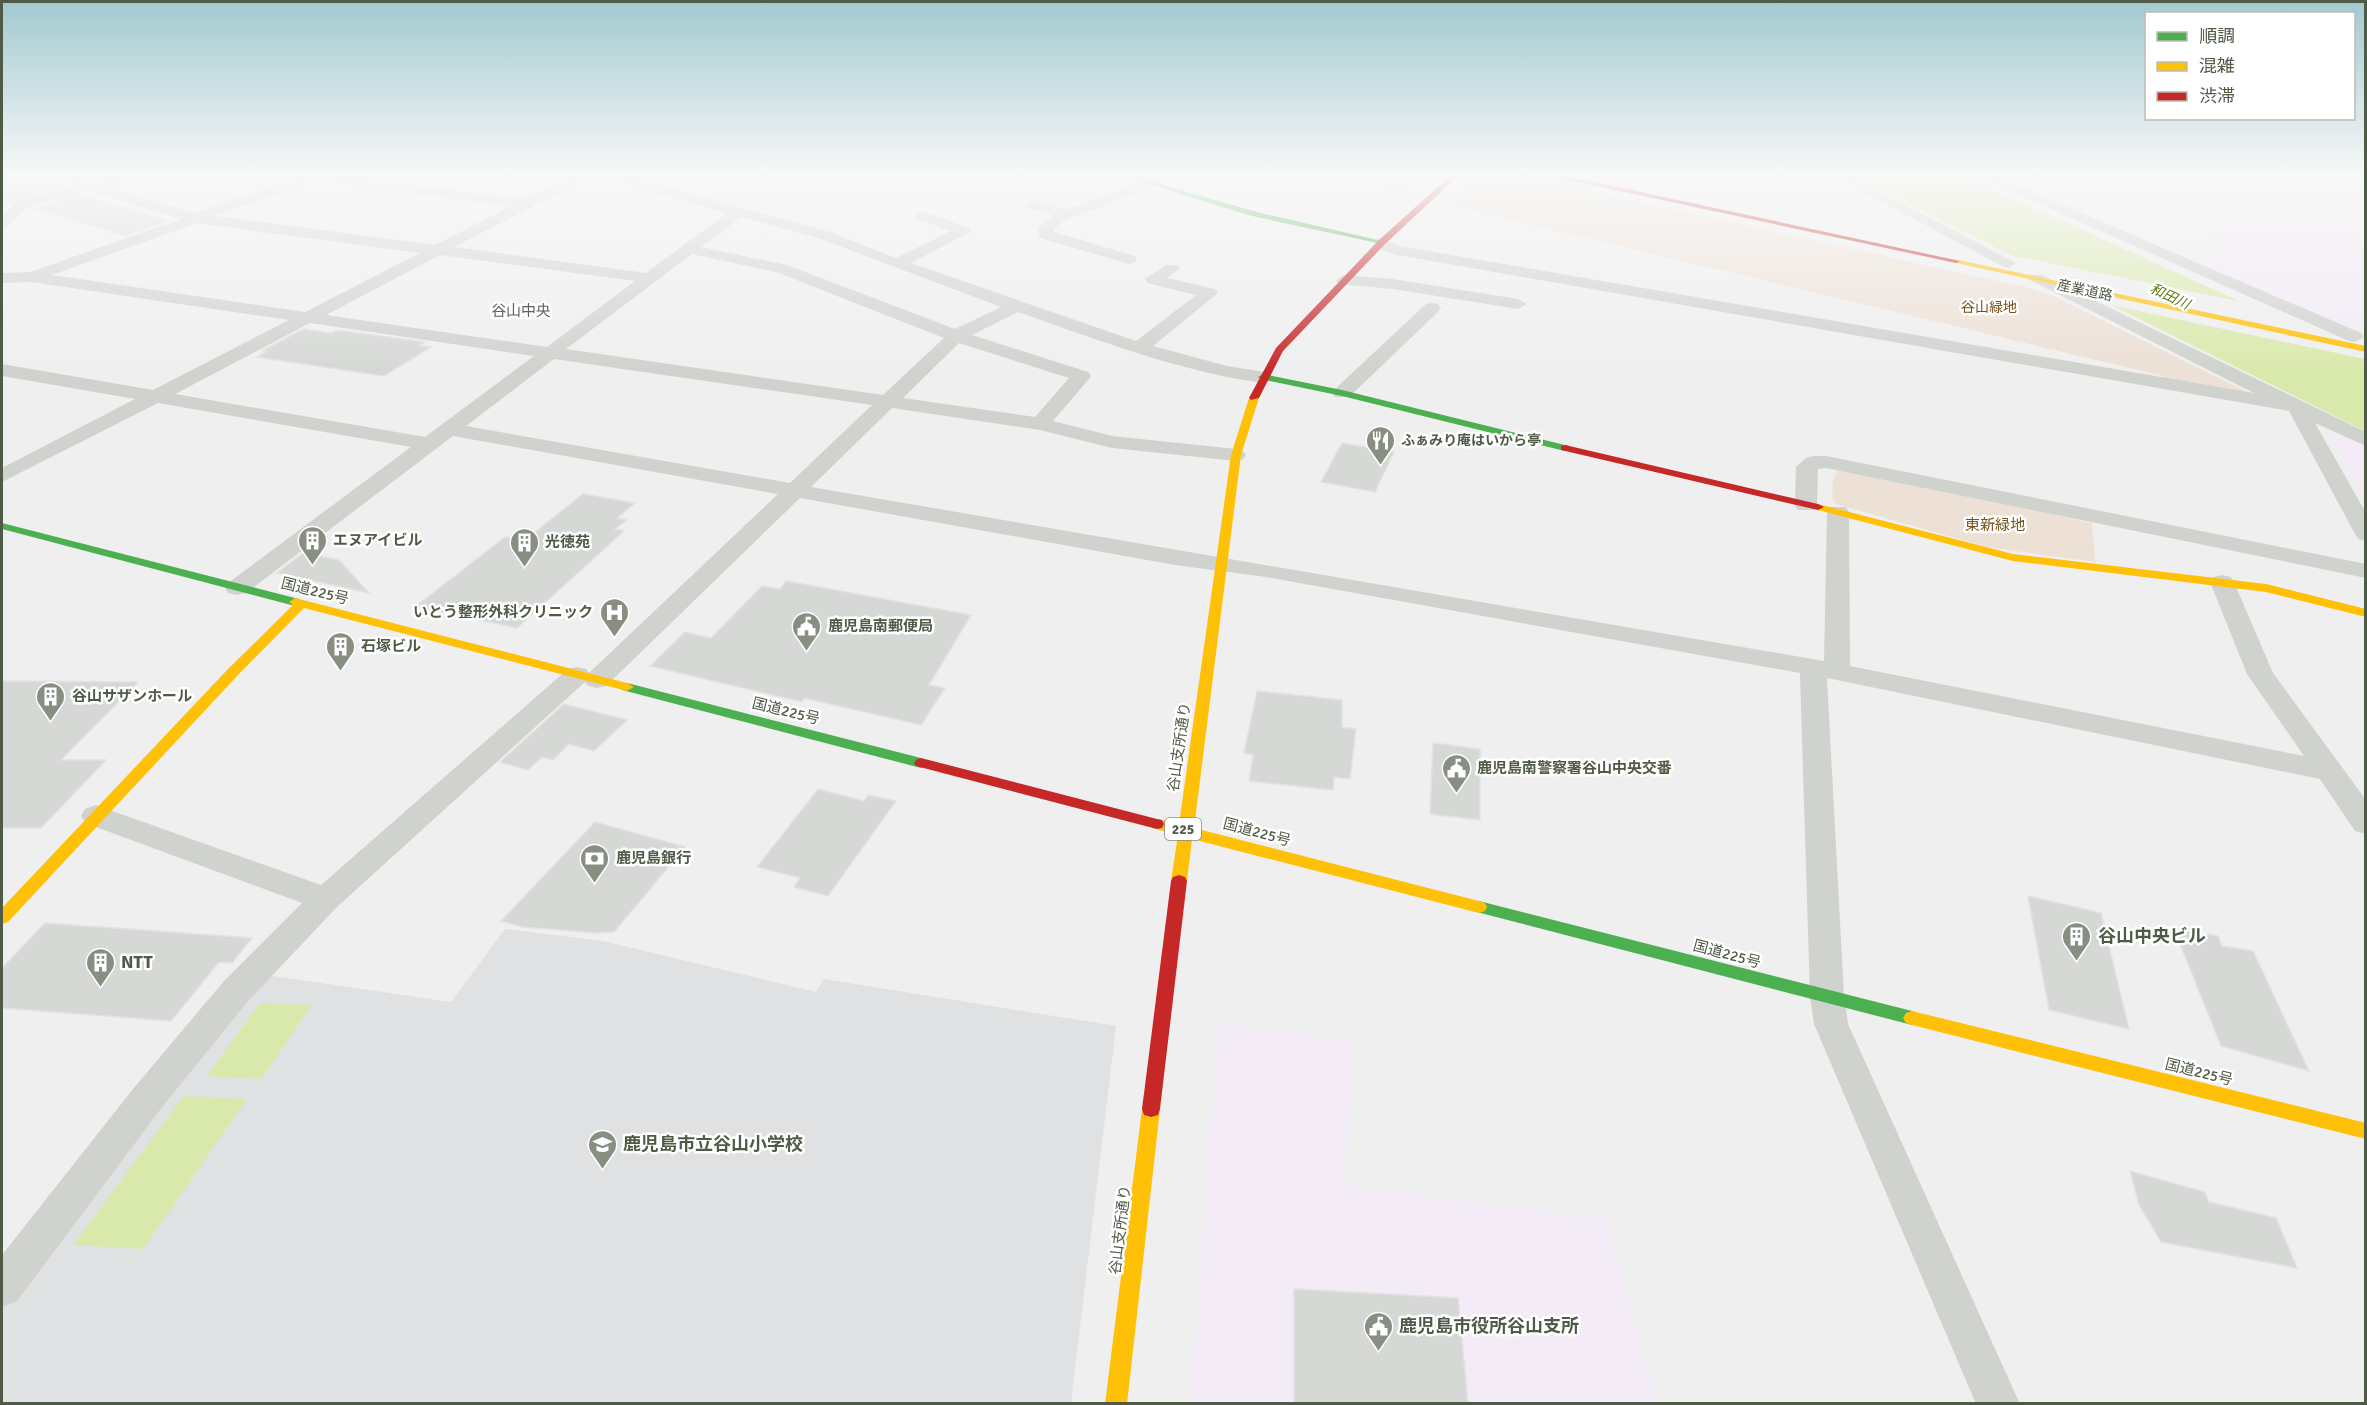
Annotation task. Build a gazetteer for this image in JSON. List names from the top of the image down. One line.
{"streets":{"main road":["産業道路","国道225号","谷山支所通り","225"]},"crossings":[["国道225号","谷山支所通り"]],"districts":["谷山中央"],"water":["和田川"],"parks":["谷山緑地","東新緑地"],"places":{"restaurant":["ふぁみり庵はいから亭"],"building":["エヌアイビル","光徳苑","石塚ビル","谷山サザンホール","谷山中央ビル","NTT"],"hospital":["いとう整形外科クリニック"],"public building":["鹿児島南郵便局","鹿児島南警察署谷山中央交番","鹿児島市役所谷山支所"],"bank":["鹿児島銀行"],"school or university":["鹿児島市立谷山小学校"]},"legend":["順調","混雑","渋滞"]}
